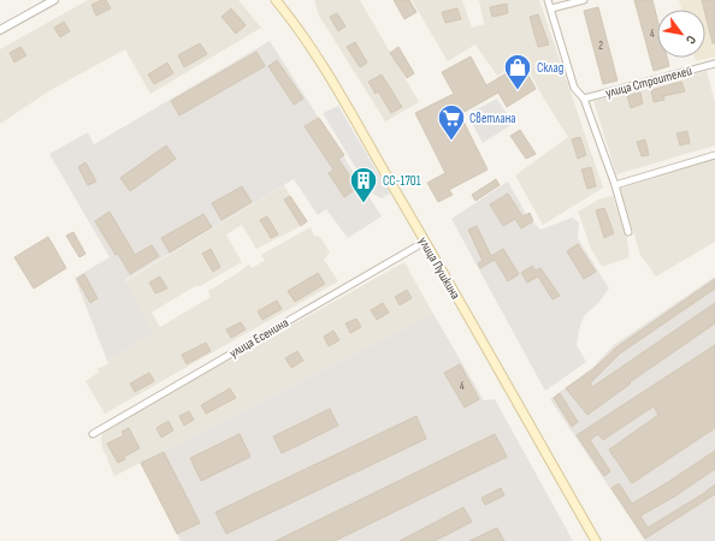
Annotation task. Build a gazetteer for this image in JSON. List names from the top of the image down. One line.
{"streets":{"main road":["улица Пушкина"],"street":["улица Строителей","улица Есенина"]},"crossings":[["улица Пушкина","улица Есенина"]],"places":{"shop":["Склад"],"supermarket":["Светлана"],"building":["СС-1701"]},"house_numbers":["4","2","4"],"north":"bottom right"}
